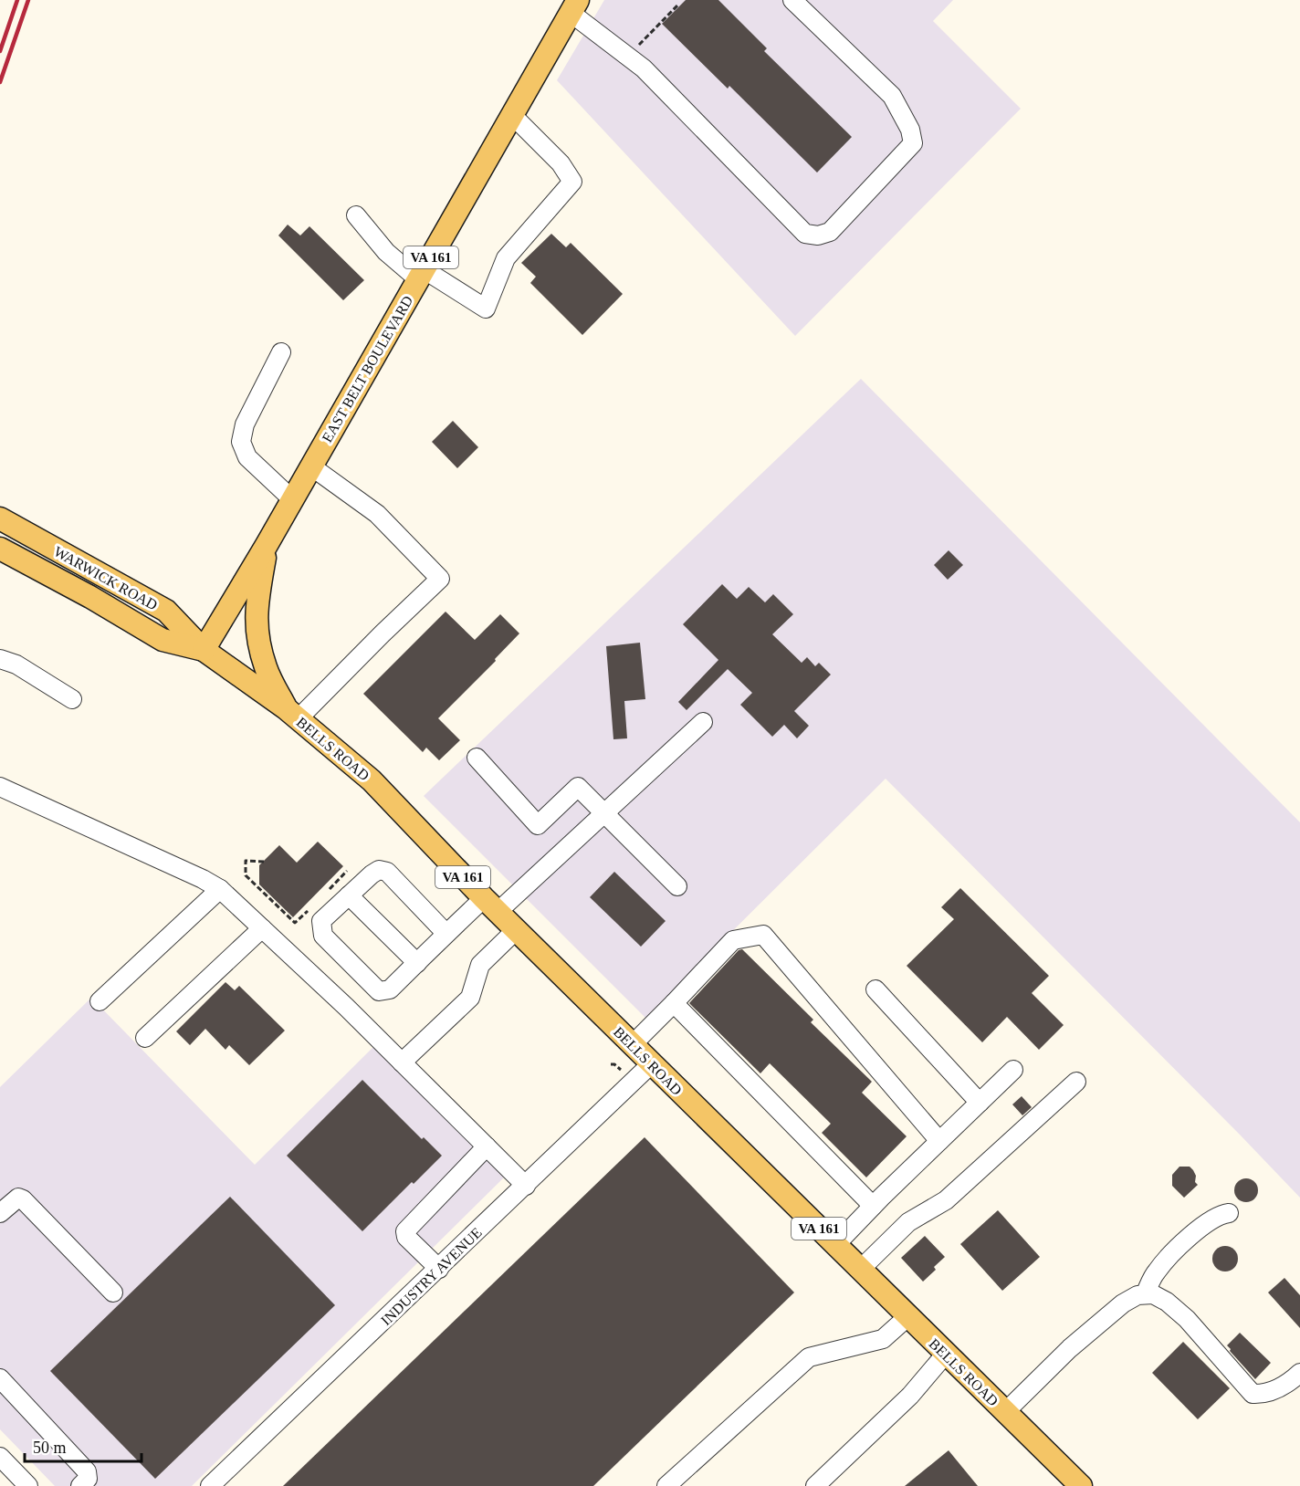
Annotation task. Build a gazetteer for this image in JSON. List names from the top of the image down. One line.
{"streets":{"main road":["VA 161","EAST BELT BOULEVARD","WARWICK ROAD","BELLS ROAD"],"street":["INDUSTRY AVENUE"]},"crossings":[["VA 161","EAST BELT BOULEVARD"],["VA 161","BELLS ROAD"],["EAST BELT BOULEVARD","WARWICK ROAD"],["EAST BELT BOULEVARD","BELLS ROAD"],["WARWICK ROAD","BELLS ROAD"],["BELLS ROAD","INDUSTRY AVENUE"]],"scale_bar":"50 m"}
